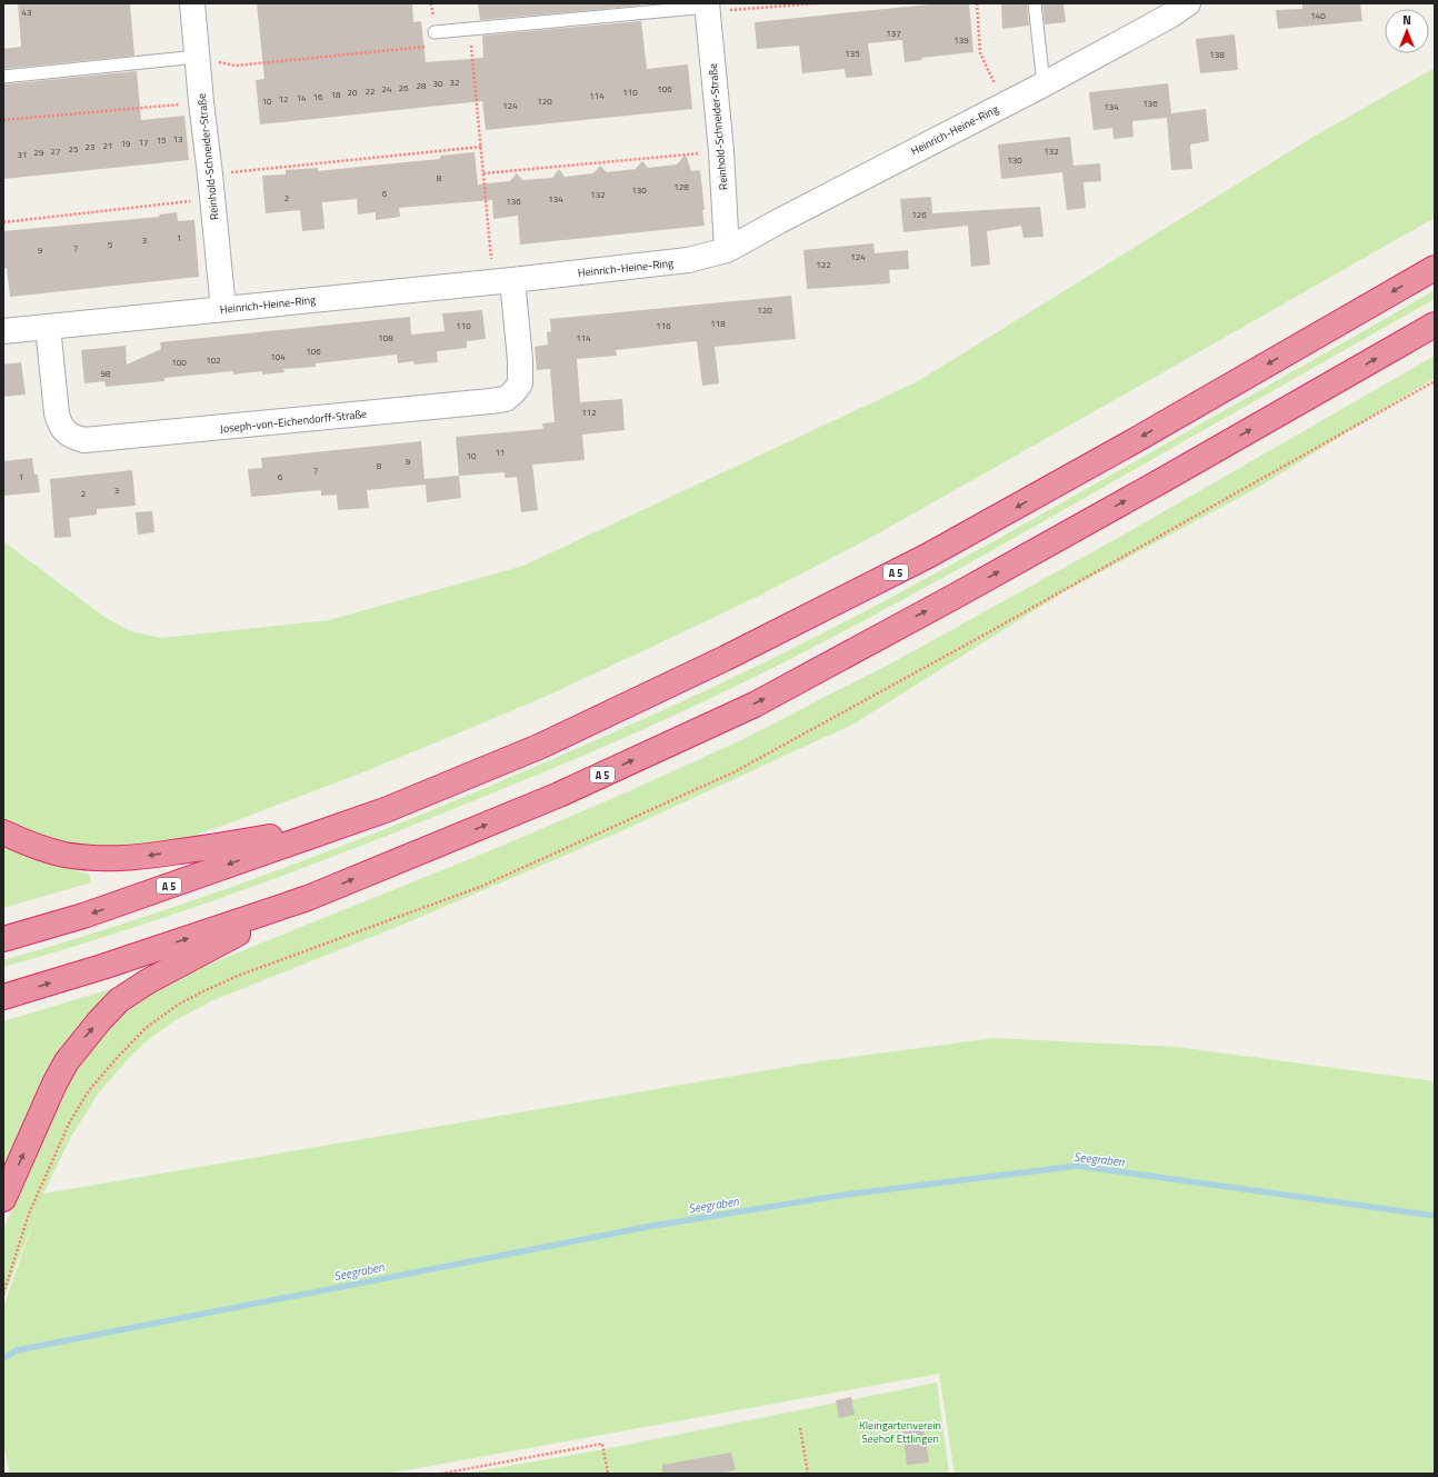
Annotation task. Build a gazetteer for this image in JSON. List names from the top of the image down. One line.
{"streets":{"highway":["A 5"],"street":["Reinhold-Schneider-Straße","Heinrich-Heine-Ring","Joseph-von-Eichendorff-Straße"]},"crossings":[["Reinhold-Schneider-Straße","Heinrich-Heine-Ring"],["Heinrich-Heine-Ring","Joseph-von-Eichendorff-Straße"]],"water":["Seegraben"],"parks":["Kleingartenverein Seehof Ettlingen"],"house_numbers":["43","140","137","139","135","138","32","30","28","26","24","106","22","20","110","18","114","16","14","12","10","120","136","124","134","13","15","17","19","21","23","25","27","132","29","31","130","8","128","130","6","132","2","134","136","126","1","3","5","7","9","124","122","120","118","110","116","108","114","106","104","102","100","98","112","11","10","9","8","7","1","6","3","2"],"north":"top"}
